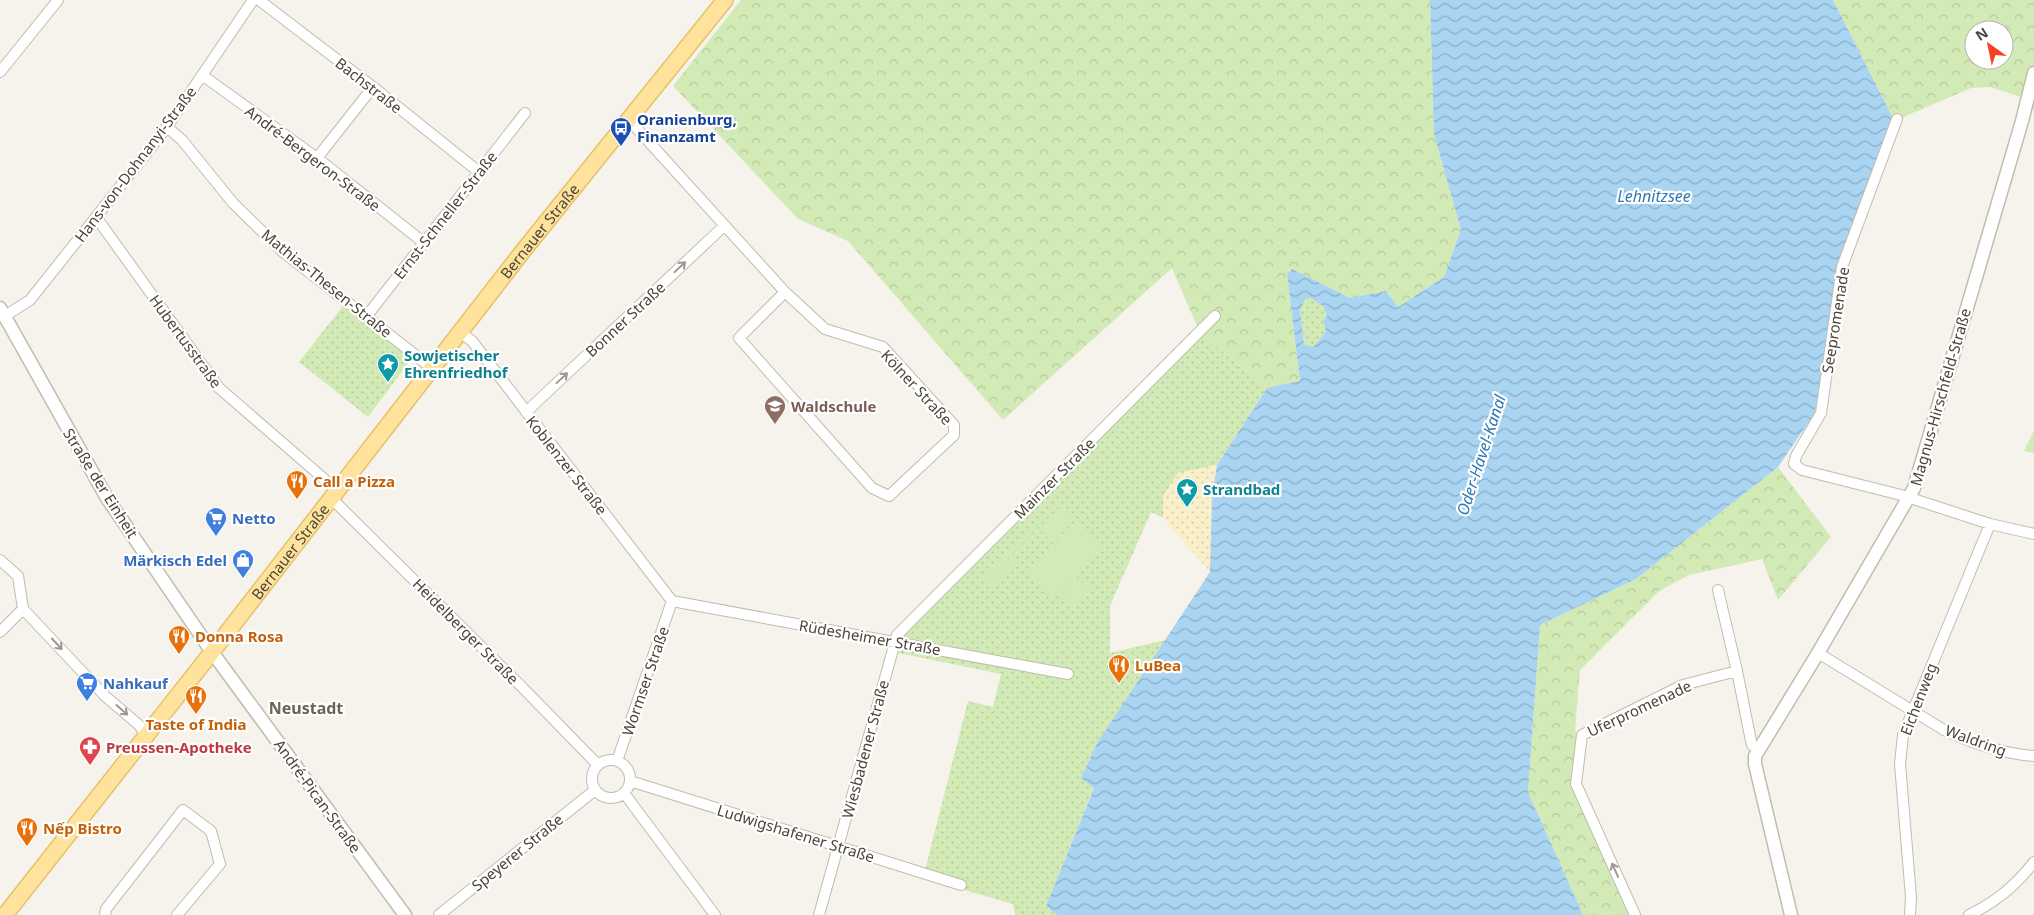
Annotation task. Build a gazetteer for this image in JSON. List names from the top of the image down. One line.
{"streets":{"main road":["Bernauer Straße"],"street":["Bachstraße","André-Bergeron-Straße","Hans-von-Dohnanyi-Straße","Ernst-Schneller-Straße","Mathias-Thesen-Straße","Bonner Straße","Seepromenade","Hubertusstraße","Kölner Straße","Magnus-Hirschfeld-Straße","Koblenzer Straße","Mainzer Straße","Straße der Einheit","Heidelberger Straße","Rüdesheimer Straße","Wormser Straße","Eichenweg","Uferpromenade","Waldring","Wiesbadener Straße","André-Pican-Straße","Ludwigshafener Straße","Speyerer Straße"]},"crossings":[["Bachstraße","Ernst-Schneller-Straße"],["André-Bergeron-Straße","Hans-von-Dohnanyi-Straße"],["André-Bergeron-Straße","Ernst-Schneller-Straße"],["Hans-von-Dohnanyi-Straße","Mathias-Thesen-Straße"],["Hans-von-Dohnanyi-Straße","Hubertusstraße"],["Hans-von-Dohnanyi-Straße","Straße der Einheit"],["Ernst-Schneller-Straße","Mathias-Thesen-Straße"],["Bernauer Straße","Mathias-Thesen-Straße"],["Bernauer Straße","Hubertusstraße"],["Bernauer Straße","Kölner Straße"],["Bernauer Straße","Koblenzer Straße"],["Bernauer Straße","Straße der Einheit"],["Bernauer Straße","Heidelberger Straße"],["Bernauer Straße","André-Pican-Straße"],["Bonner Straße","Kölner Straße"],["Bonner Straße","Koblenzer Straße"],["Seepromenade","Magnus-Hirschfeld-Straße"],["Hubertusstraße","Heidelberger Straße"],["Magnus-Hirschfeld-Straße","Waldring"],["Koblenzer Straße","Rüdesheimer Straße"],["Koblenzer Straße","Wormser Straße"],["Mainzer Straße","Rüdesheimer Straße"],["Mainzer Straße","Wiesbadener Straße"],["Straße der Einheit","André-Pican-Straße"],["Heidelberger Straße","Wormser Straße"],["Heidelberger Straße","Ludwigshafener Straße"],["Heidelberger Straße","Speyerer Straße"],["Rüdesheimer Straße","Wormser Straße"],["Rüdesheimer Straße","Wiesbadener Straße"],["Wormser Straße","Ludwigshafener Straße"],["Wormser Straße","Speyerer Straße"],["Eichenweg","Waldring"],["Wiesbadener Straße","Ludwigshafener Straße"],["Ludwigshafener Straße","Speyerer Straße"]],"one_way":["Bonner Straße"],"districts":["Neustadt"],"water":["Lehnitzsee","Oder-Havel-Kanal"],"places":{"bus stop":["Oranienburg, Finanzamt"],"place":["Sowjetischer Ehrenfriedhof","Strandbad"],"school or university":["Waldschule"],"restaurant":["Call a Pizza","Donna Rosa","LuBea","Taste of India","Nếp Bistro"],"supermarket":["Netto","Nahkauf"],"shop":["Märkisch Edel"],"pharmacy":["Preussen-Apotheke"]},"north":"top left"}
